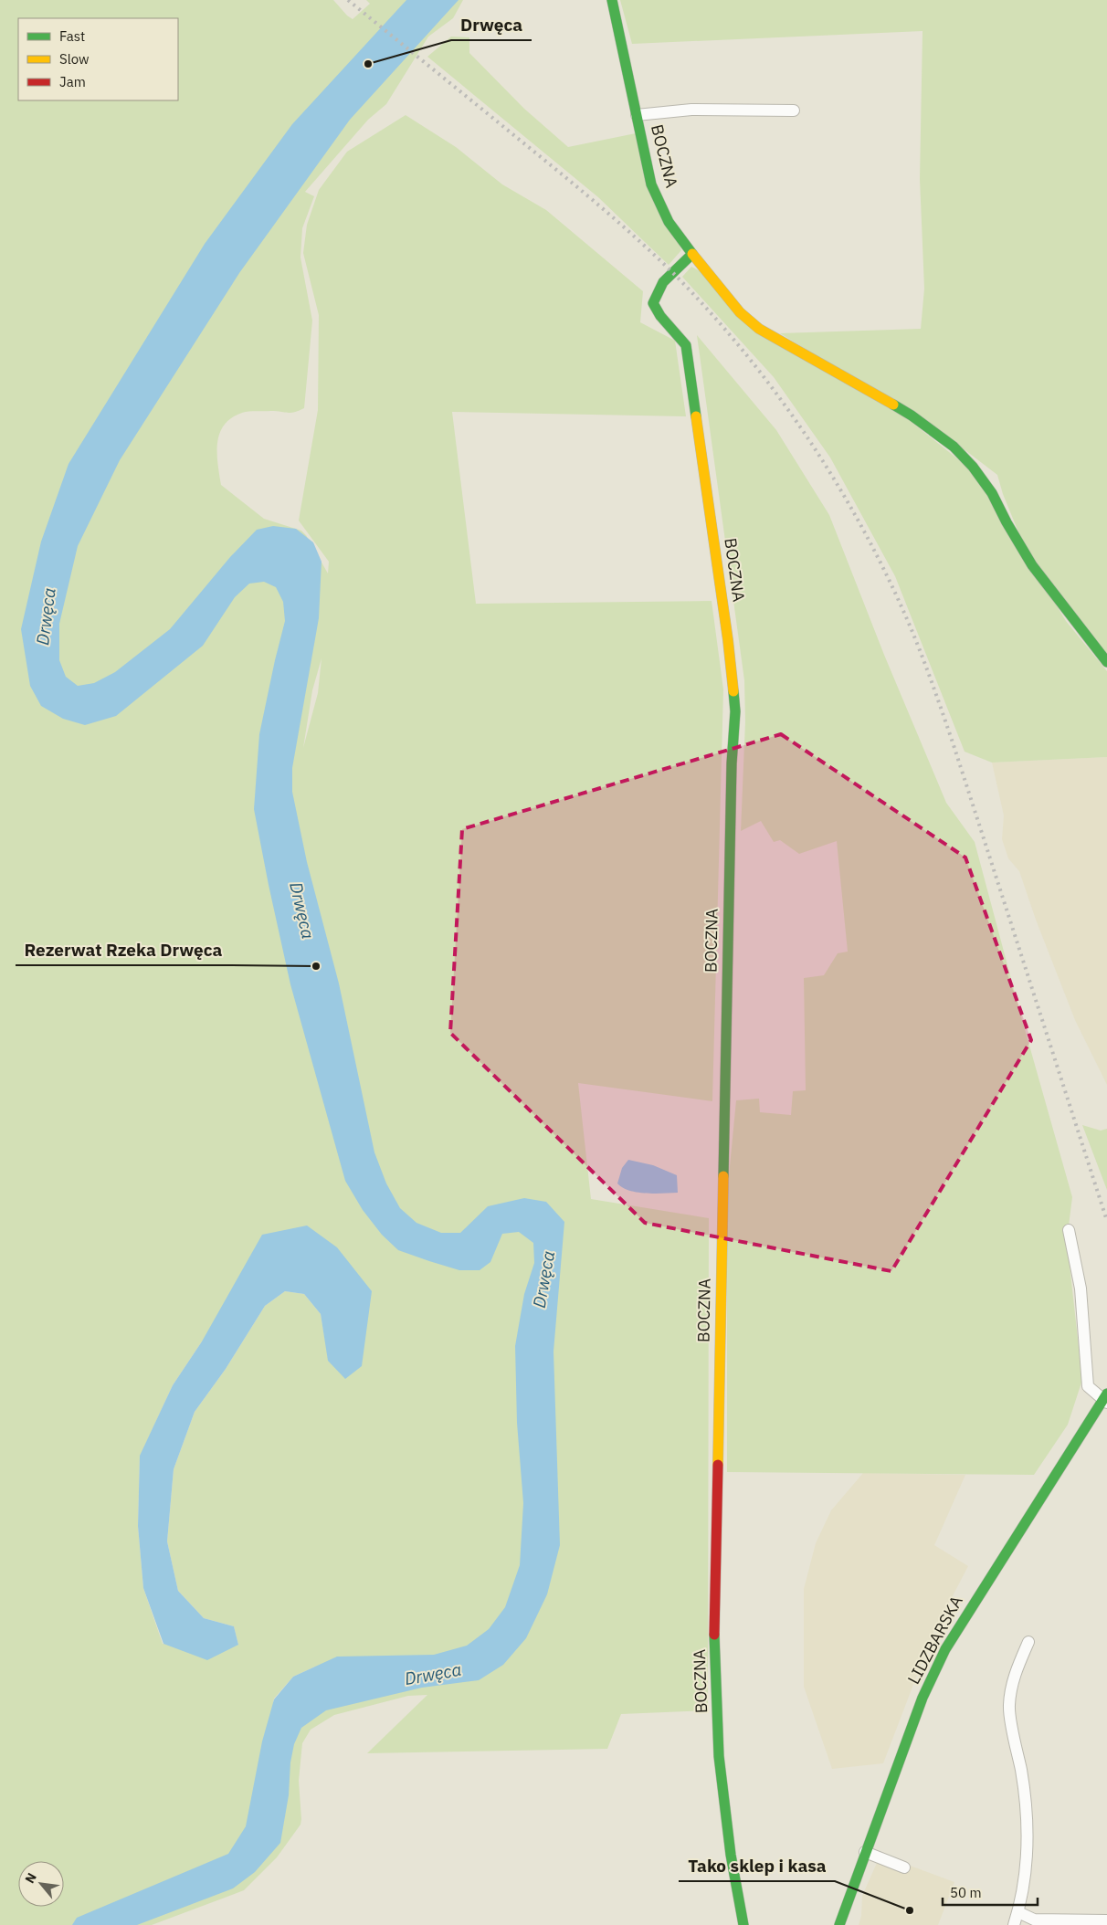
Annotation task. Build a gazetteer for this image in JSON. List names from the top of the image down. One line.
{"streets":{"street":["BOCZNA","LIDZBARSKA"]},"water":["Drwęca"],"places":["Drwęca","Rezerwat Rzeka Drwęca","Tako sklep i kasa"],"legend":["Fast","Slow","Jam"],"scale_bar":"50 m","north":"top left"}
